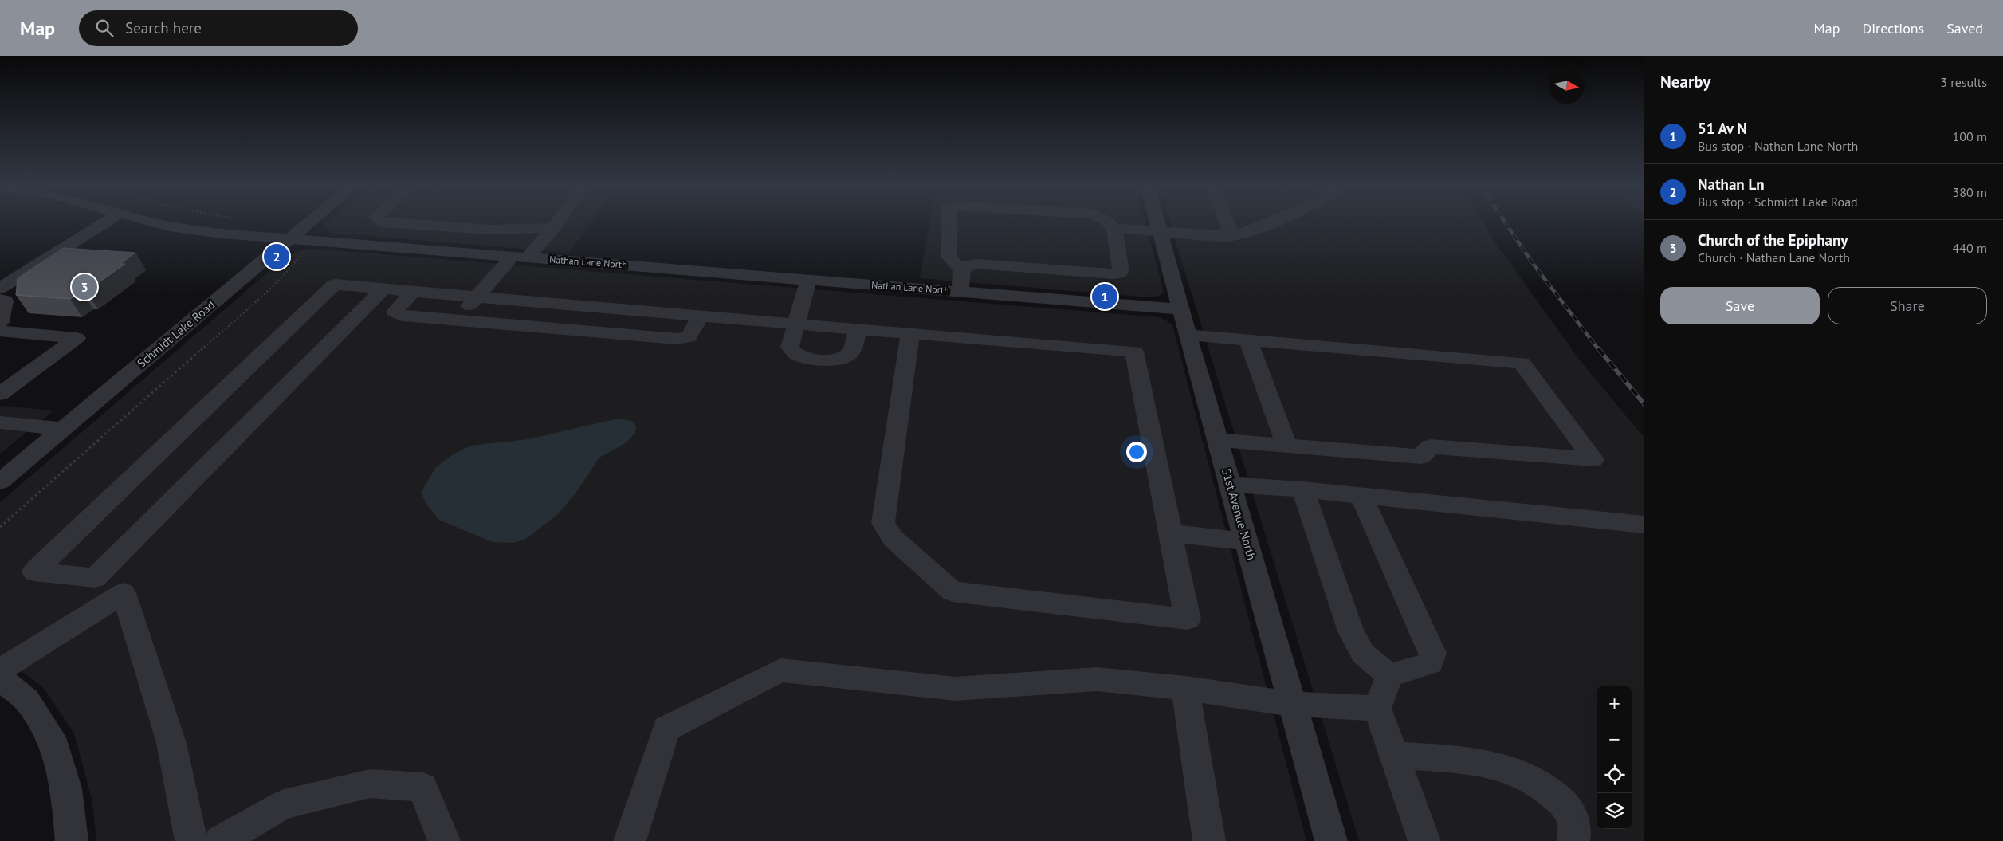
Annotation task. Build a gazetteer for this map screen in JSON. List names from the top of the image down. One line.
{"streets":{"street":["Nathan Lane North","Schmidt Lake Road","51st Avenue North"]},"crossings":[["Nathan Lane North","Schmidt Lake Road"],["Nathan Lane North","51st Avenue North"]],"north":"right","page":{"header":"Map","search":"Search here","nav":["Map","Directions","Saved"],"heading":["Nearby","3 results"],"list":[{"mark":"1","name":"51 Av N","note":"Bus stop · Nathan Lane North","value":"100 m"},{"mark":"2","name":"Nathan Ln","note":"Bus stop · Schmidt Lake Road","value":"380 m"},{"mark":"3","name":"Church of the Epiphany","note":"Church · Nathan Lane North","value":"440 m"}],"pins":["2","3","1"],"buttons":["Save","Share"],"map_buttons":["+","−"]}}
